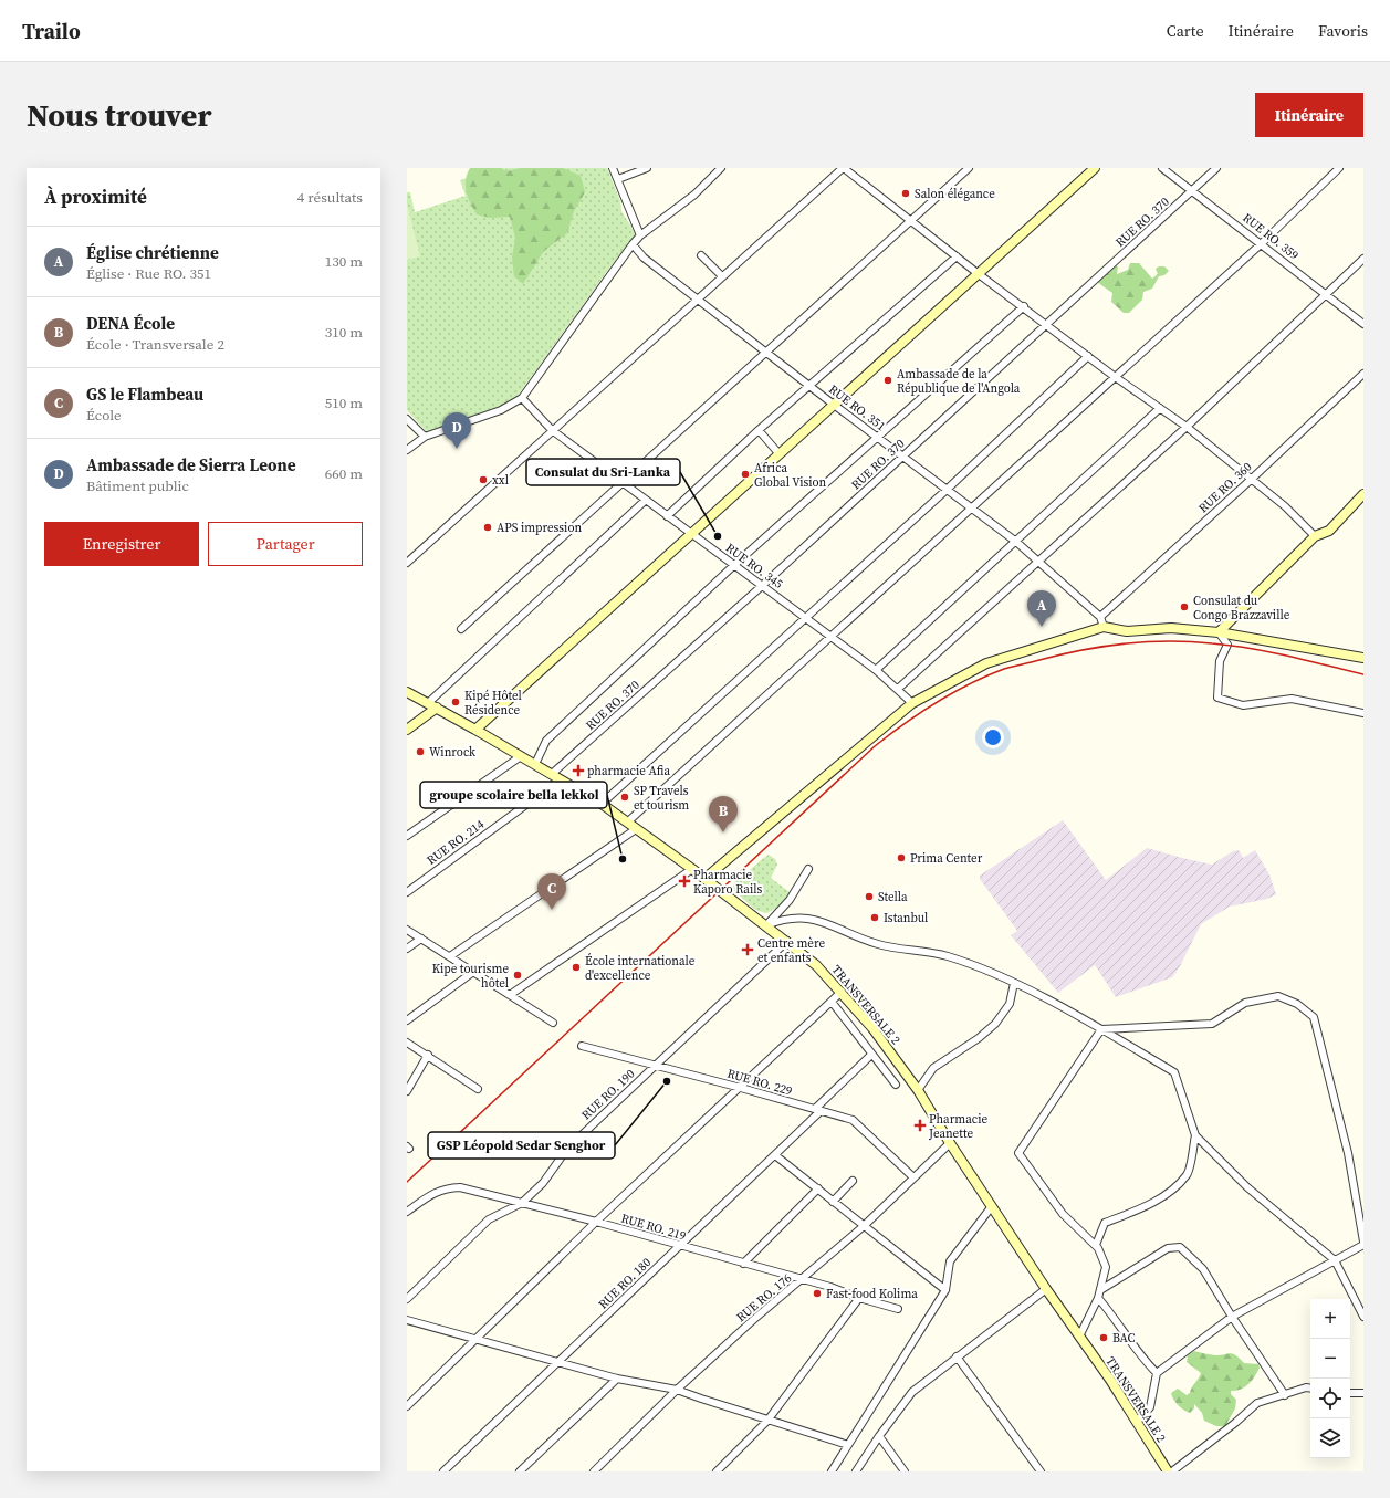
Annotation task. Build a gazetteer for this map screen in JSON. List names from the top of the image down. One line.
{"streets":{"street":["RUE RO. 370","RUE RO. 359","RUE RO. 351","RUE RO. 360","RUE RO. 345","RUE RO. 214","TRANSVERSALE 2","RUE RO. 229","RUE RO. 190","RUE RO. 219","RUE RO. 180","RUE RO. 176"]},"crossings":[["RUE RO. 370","RUE RO. 359"],["RUE RO. 370","RUE RO. 351"],["RUE RO. 370","RUE RO. 345"],["RUE RO. 370","TRANSVERSALE 2"],["RUE RO. 351","RUE RO. 360"],["RUE RO. 214","TRANSVERSALE 2"],["TRANSVERSALE 2","RUE RO. 190"],["TRANSVERSALE 2","RUE RO. 176"],["RUE RO. 229","RUE RO. 190"],["RUE RO. 229","RUE RO. 180"],["RUE RO. 229","RUE RO. 176"],["RUE RO. 190","RUE RO. 219"],["RUE RO. 219","RUE RO. 180"],["RUE RO. 219","RUE RO. 176"]],"places":{"other":["Salon élégance","Ambassade de la République de l'Angola","Africa Global Vision","xxl","APS impression","Consulat du Sri-Lanka","Consulat du Congo Brazzaville","Kipé Hôtel Résidence","Winrock","SP Travels et tourism","Prima Center","groupe scolaire bella lekkol","Stella","Istanbul","École internationale d'excellence","Kipe tourisme hôtel","GSP Léopold Sedar Senghor","Fast-food Kolima","BAC"],"health":["pharmacie Afia","Pharmacie Kaporo Rails","Centre mère et enfants","Pharmacie Jeanette"]},"page":{"header":"Trailo","nav":["Carte","Itinéraire","Favoris"],"buttons":["Itinéraire",["Enregistrer","Partager"]],"title":"Nous trouver","heading":["À proximité","4 résultats"],"list":[{"mark":"A","name":"Église chrétienne","note":"Église · Rue RO. 351","value":"130 m"},{"mark":"B","name":"DENA École","note":"École · Transversale 2","value":"310 m"},{"mark":"C","name":"GS le Flambeau","note":"École","value":"510 m"},{"mark":"D","name":"Ambassade de Sierra Leone","note":"Bâtiment public","value":"660 m"}],"pins":["D","A","B","C"],"map_buttons":["+","−"]}}
